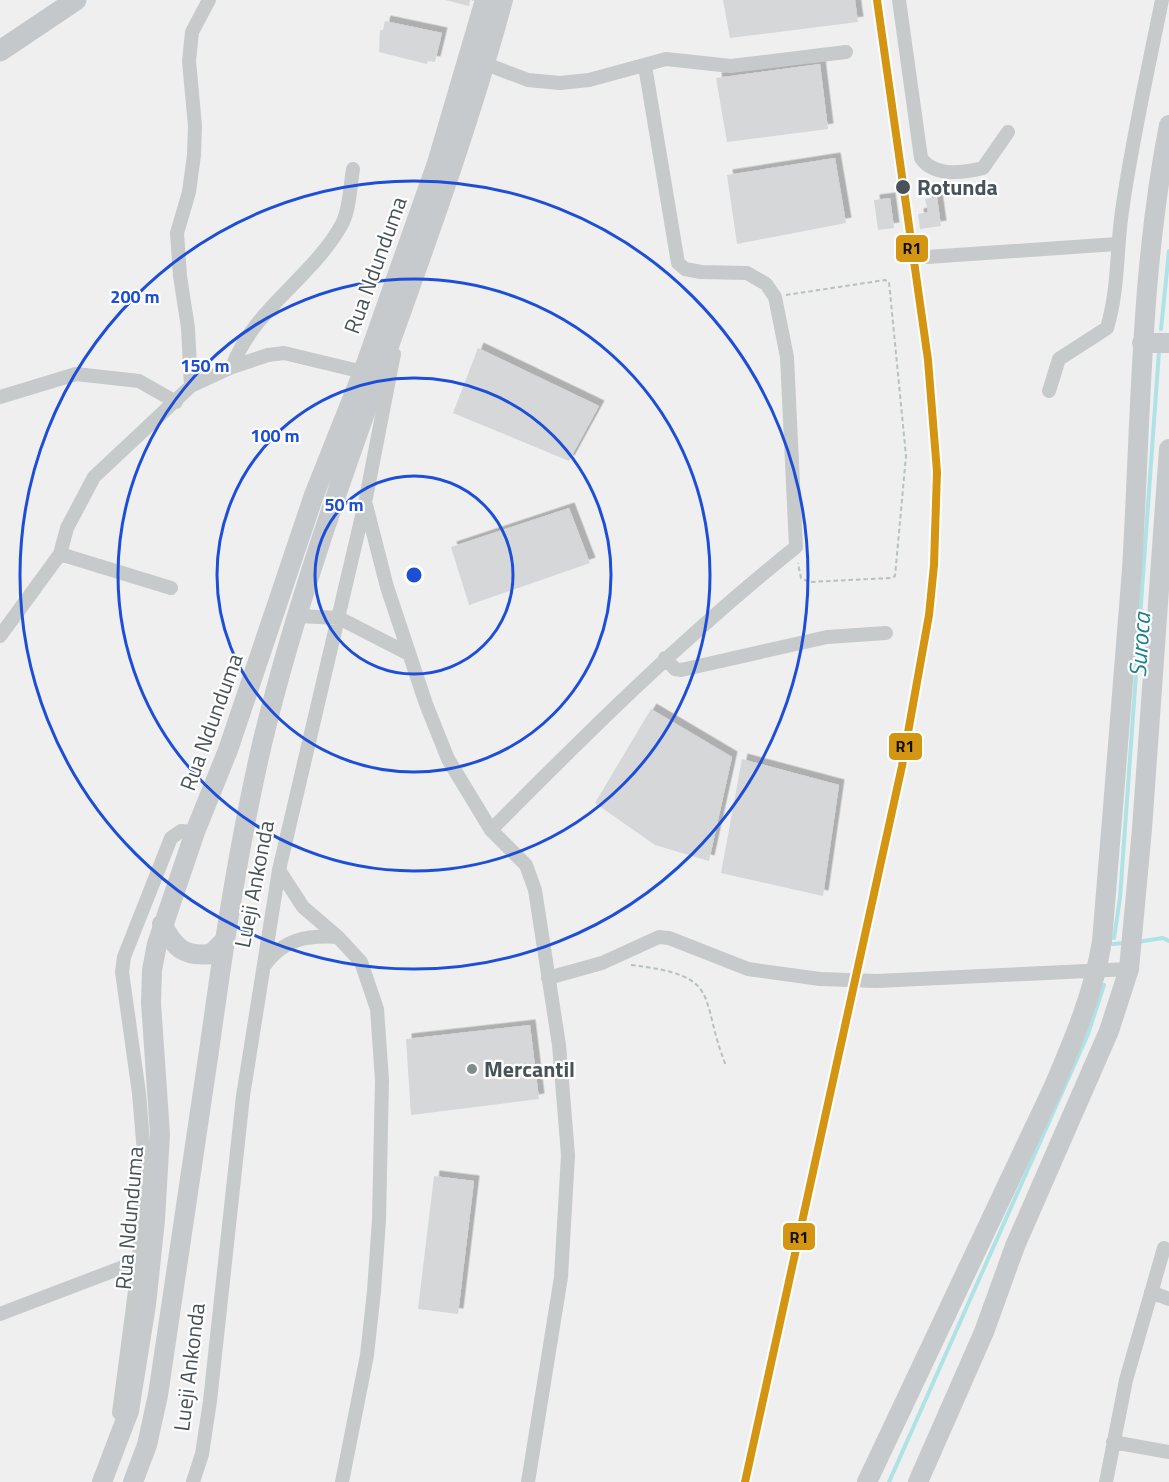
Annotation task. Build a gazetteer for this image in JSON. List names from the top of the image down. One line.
{"streets":{"main road":["Rua Ndunduma","Lueji Ankonda"]},"crossings":[["Rua Ndunduma","Lueji Ankonda"]],"water":["Suroca"],"places":["Rotunda","Mercantil"],"lines":["transit line R1"],"rings":["200 m","150 m","100 m","50 m"]}
